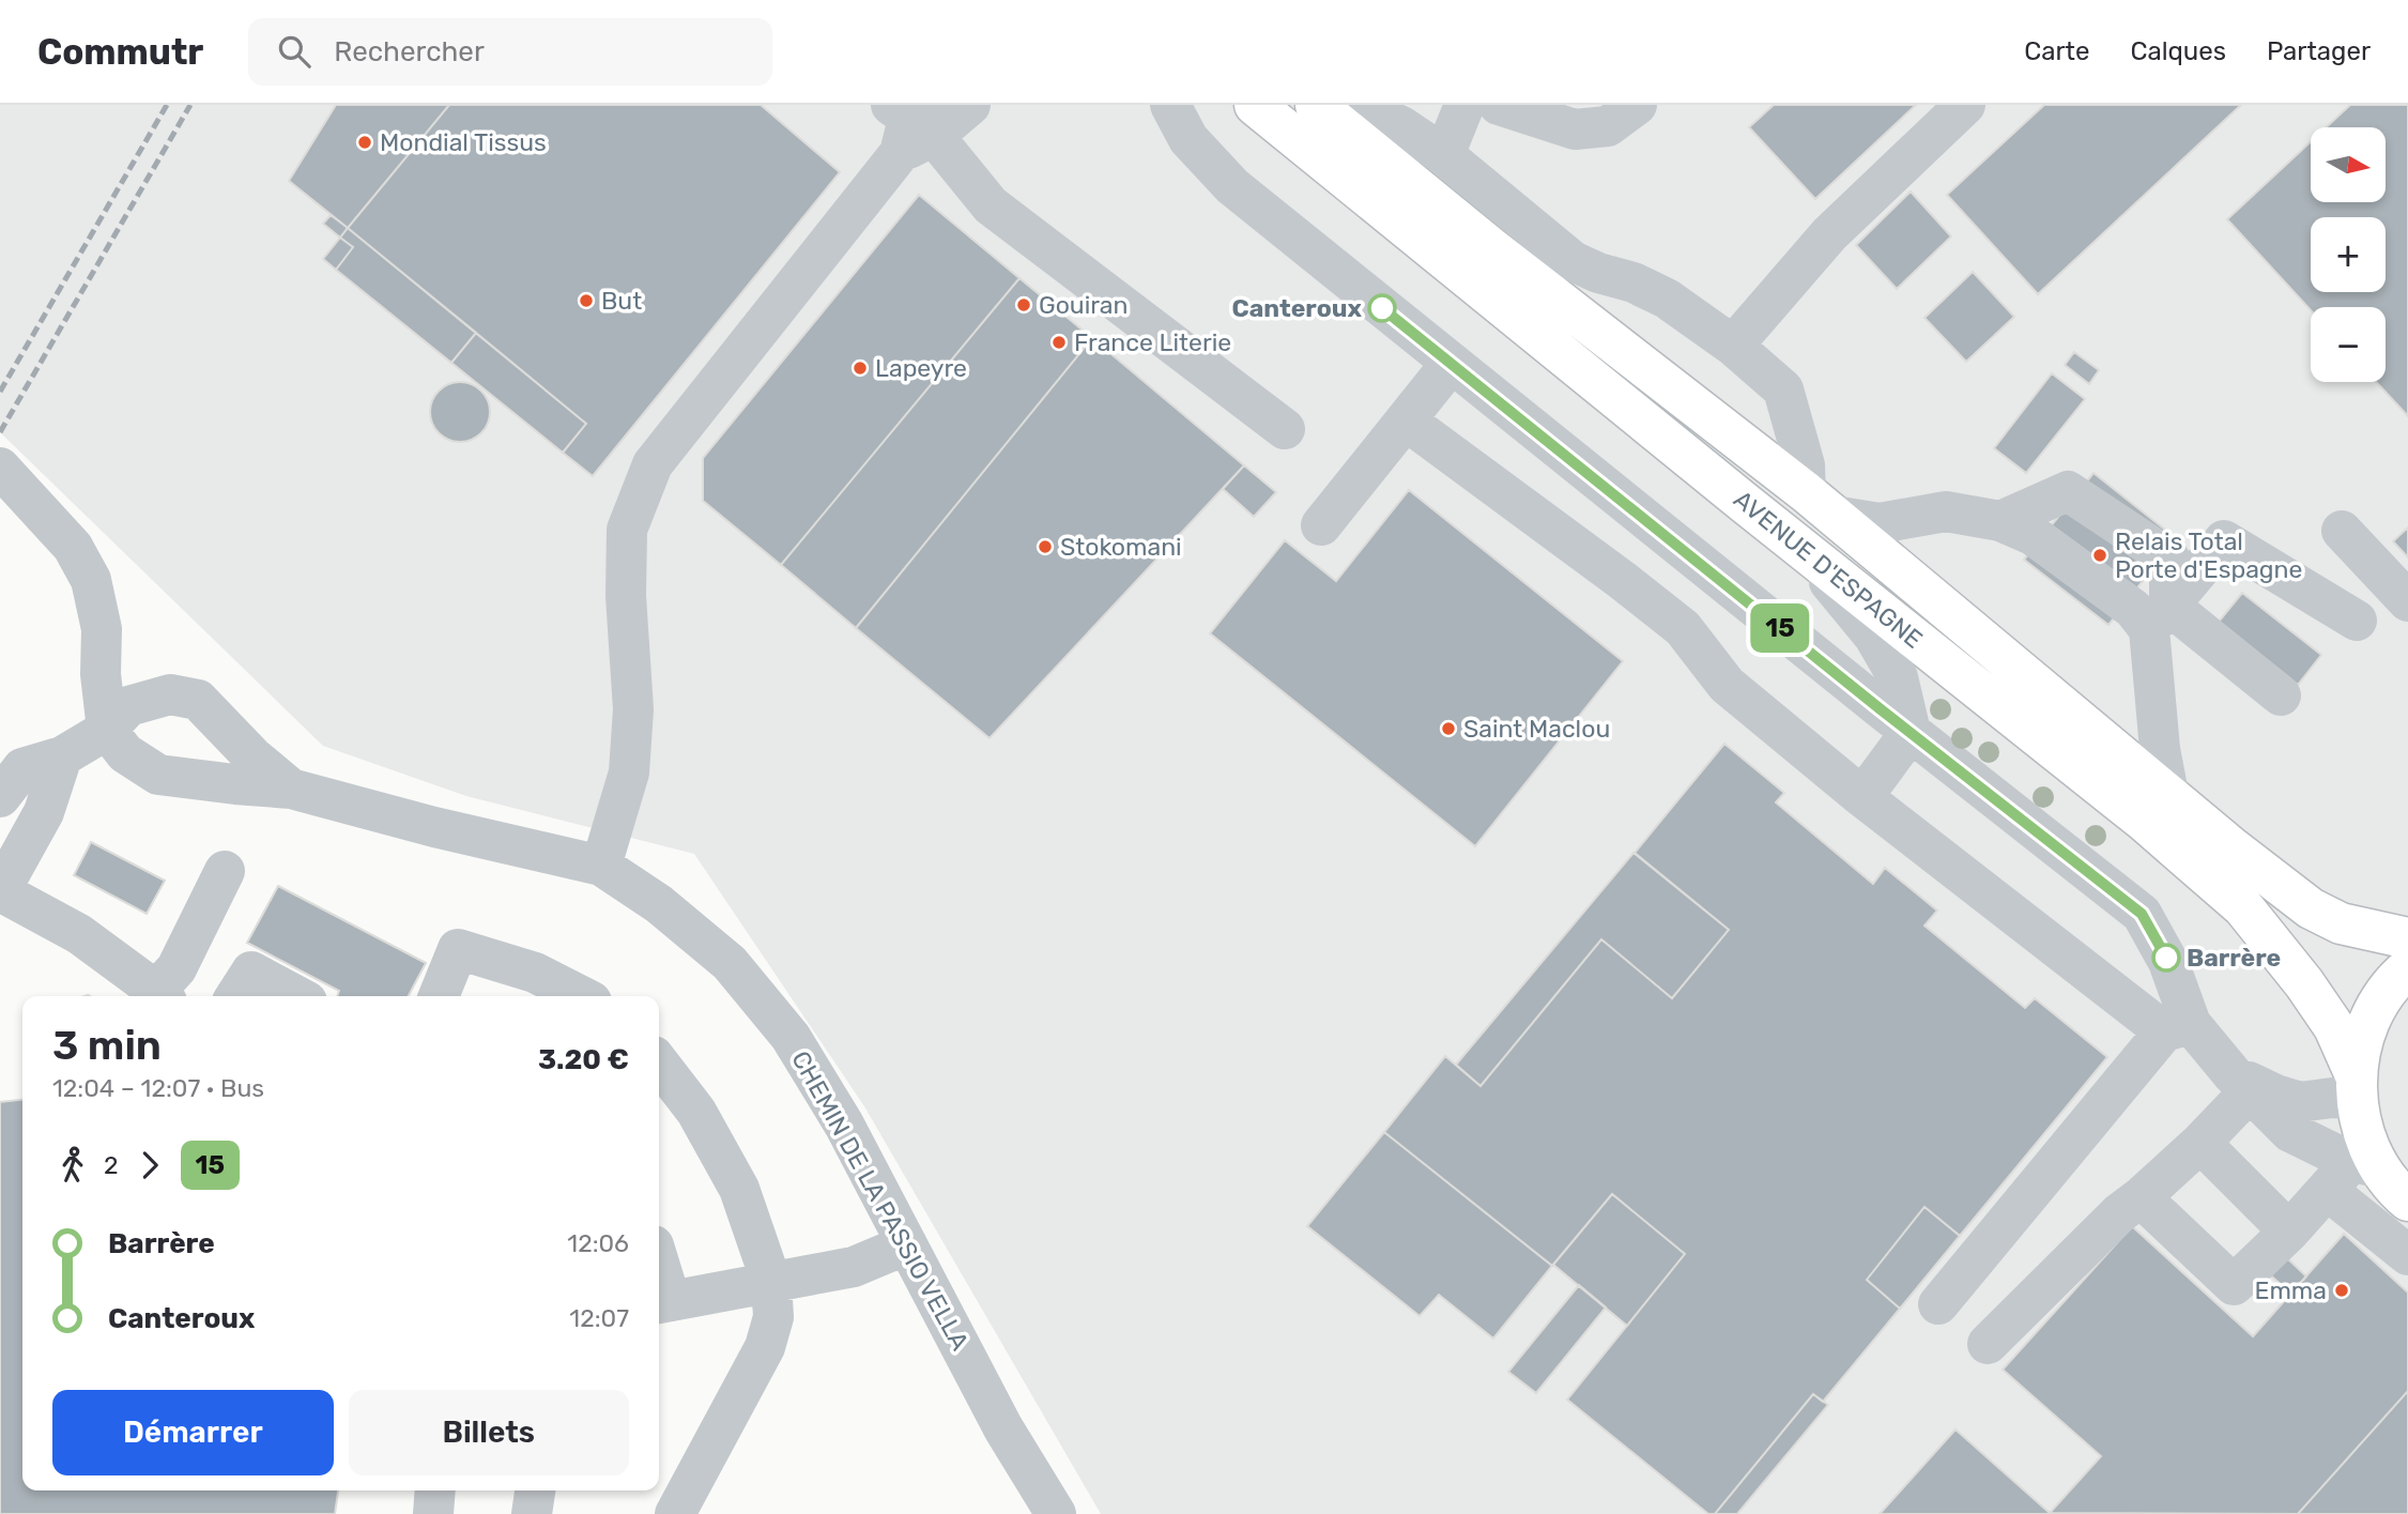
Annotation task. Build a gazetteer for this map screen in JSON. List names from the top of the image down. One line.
{"streets":{"main road":["AVENUE D'ESPAGNE"],"street":["CHEMIN DE LA PASSIO VELLA"]},"places":["Mondial Tissus","But","Gouiran","Canteroux","France Literie","Lapeyre","Stokomani","Relais Total Porte d'Espagne","Saint Maclou","Barrère","Emma"],"lines":["bus line 15"],"north":"right","page":{"header":"Commutr","search":"Rechercher","nav":["Carte","Calques","Partager"],"on_map":"15","map_buttons":["+","−"],"heading":["3 min","12:04 – 12:07 · Bus","3.20 €"],"legs":["2","15"],"list":[{"name":"Barrère","value":"12:06"},{"name":"Canteroux","value":"12:07"}],"buttons":["Démarrer","Billets"]}}
